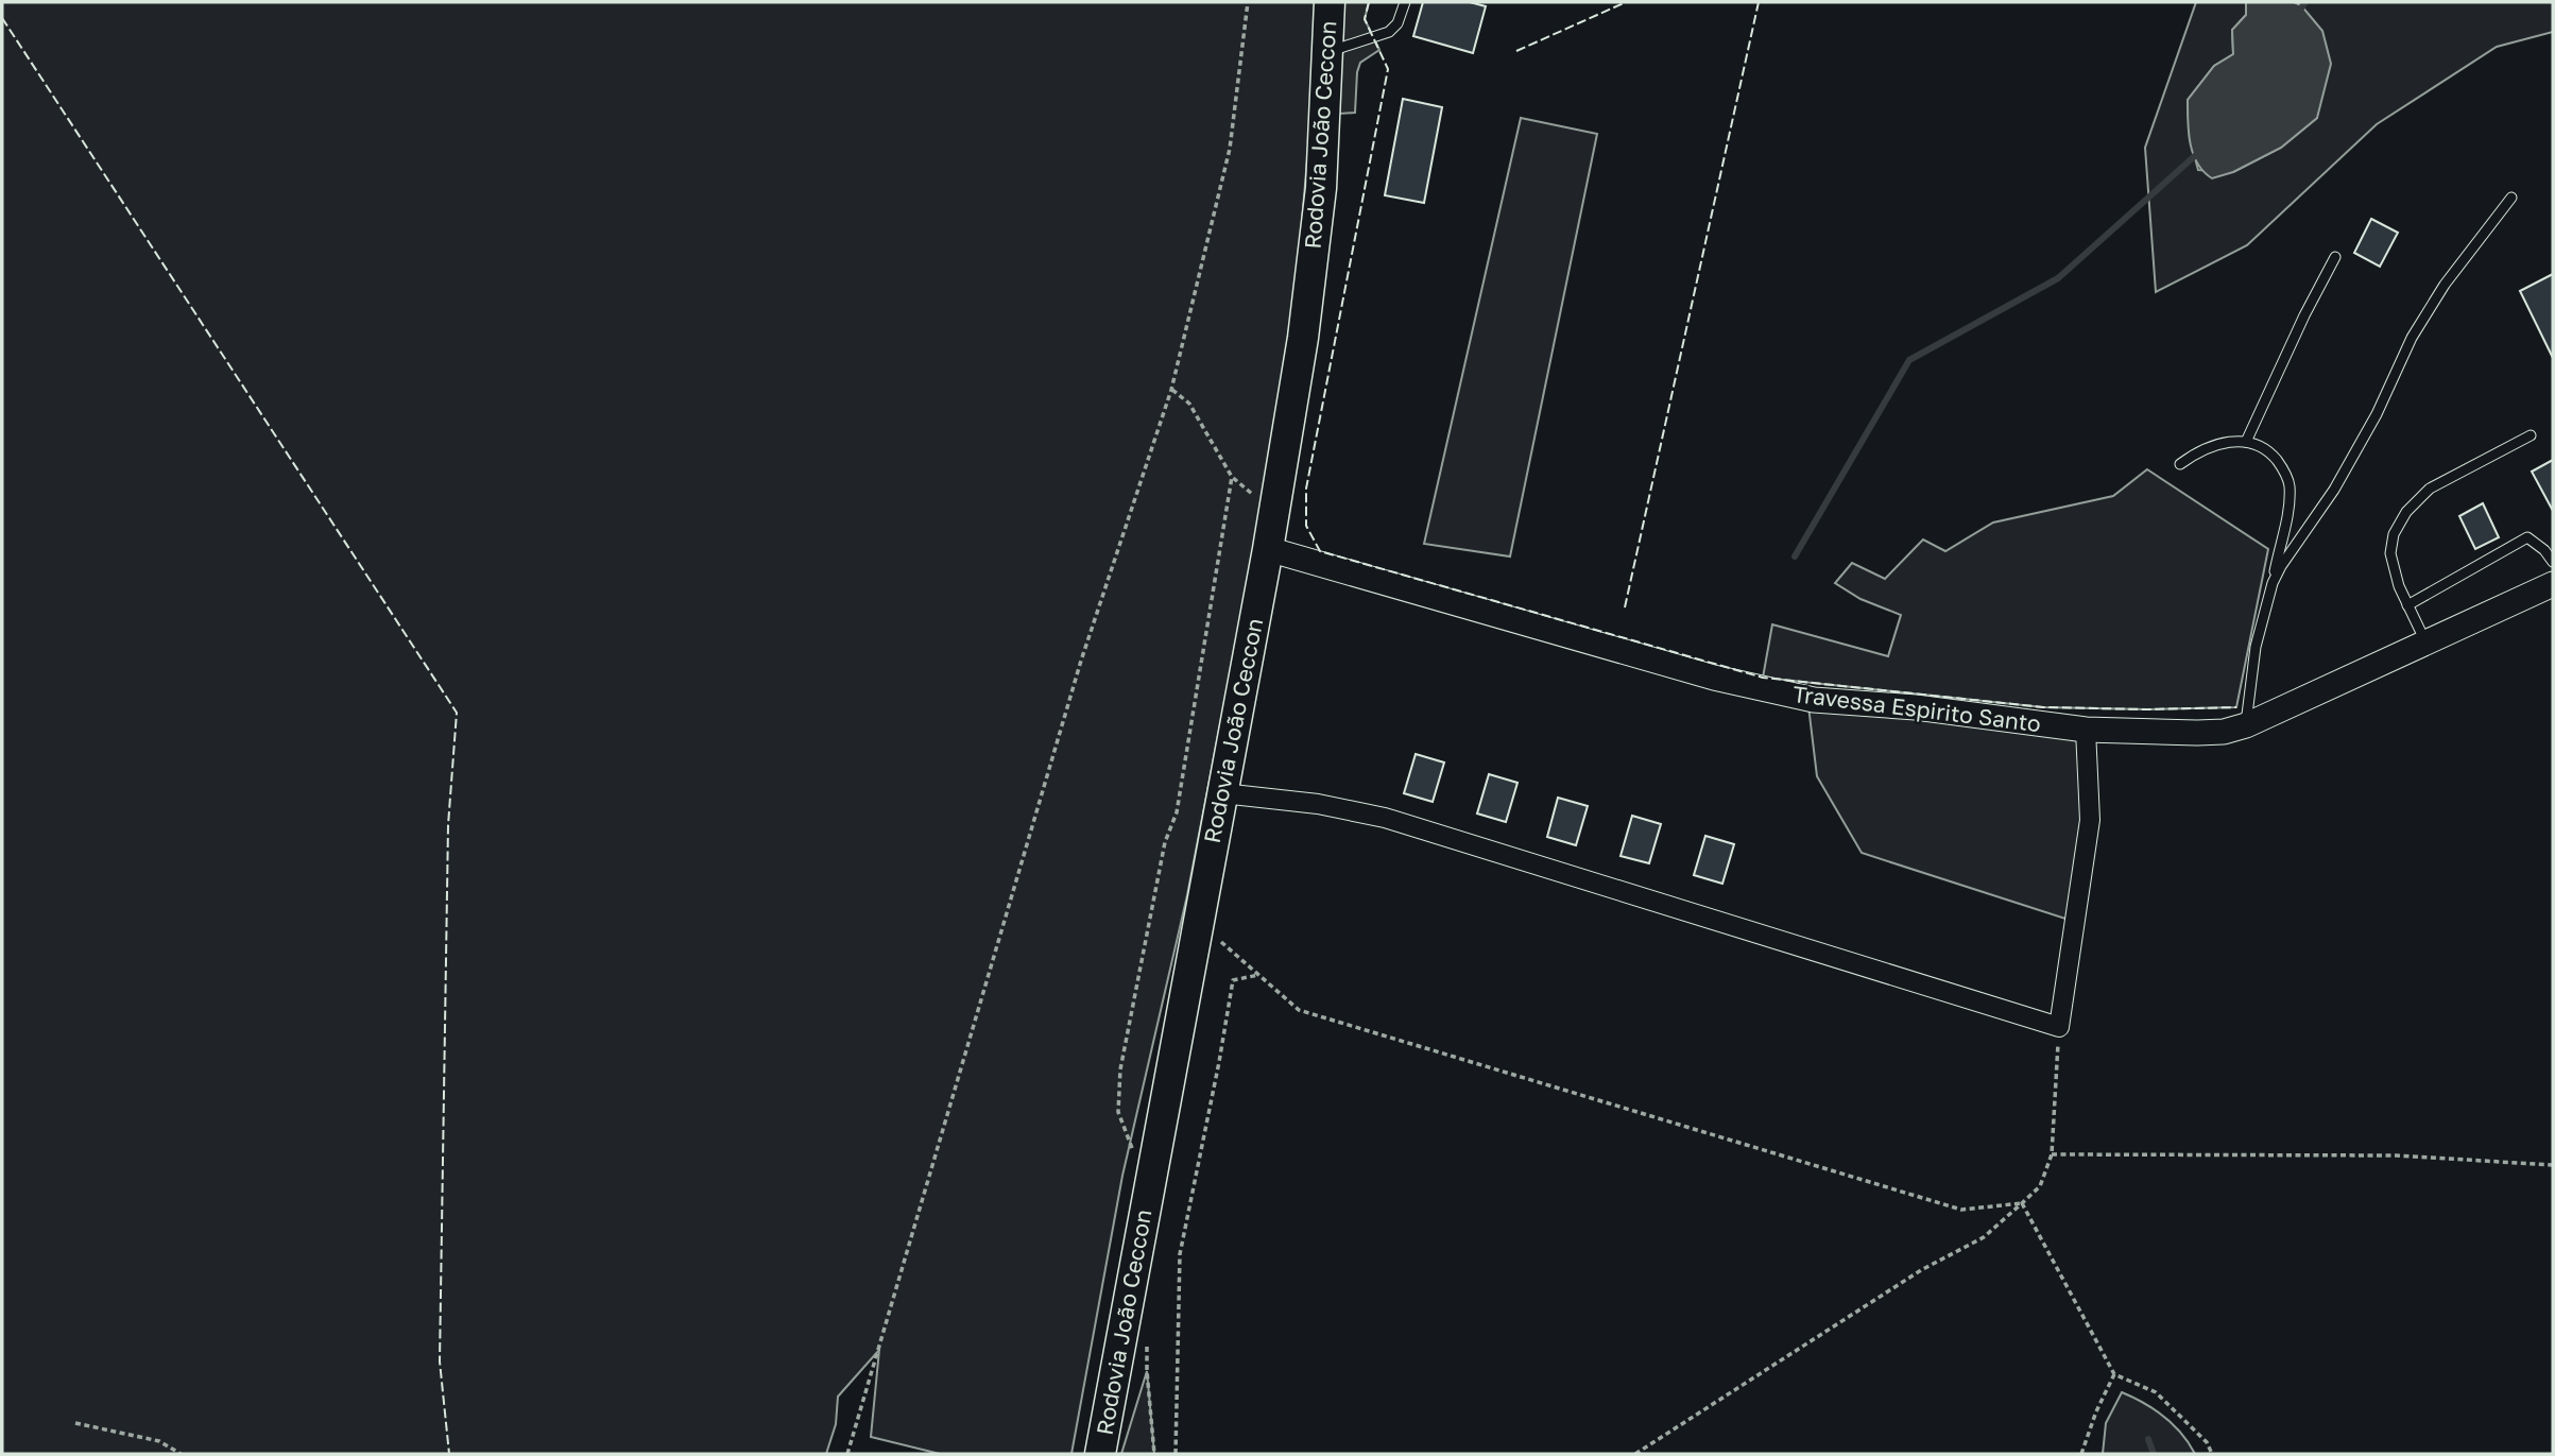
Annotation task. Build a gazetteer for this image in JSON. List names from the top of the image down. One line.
{"streets":{"main road":["Rodovia João Ceccon"],"street":["Travessa Espirito Santo"]},"crossings":[["Rodovia João Ceccon","Travessa Espirito Santo"]]}
